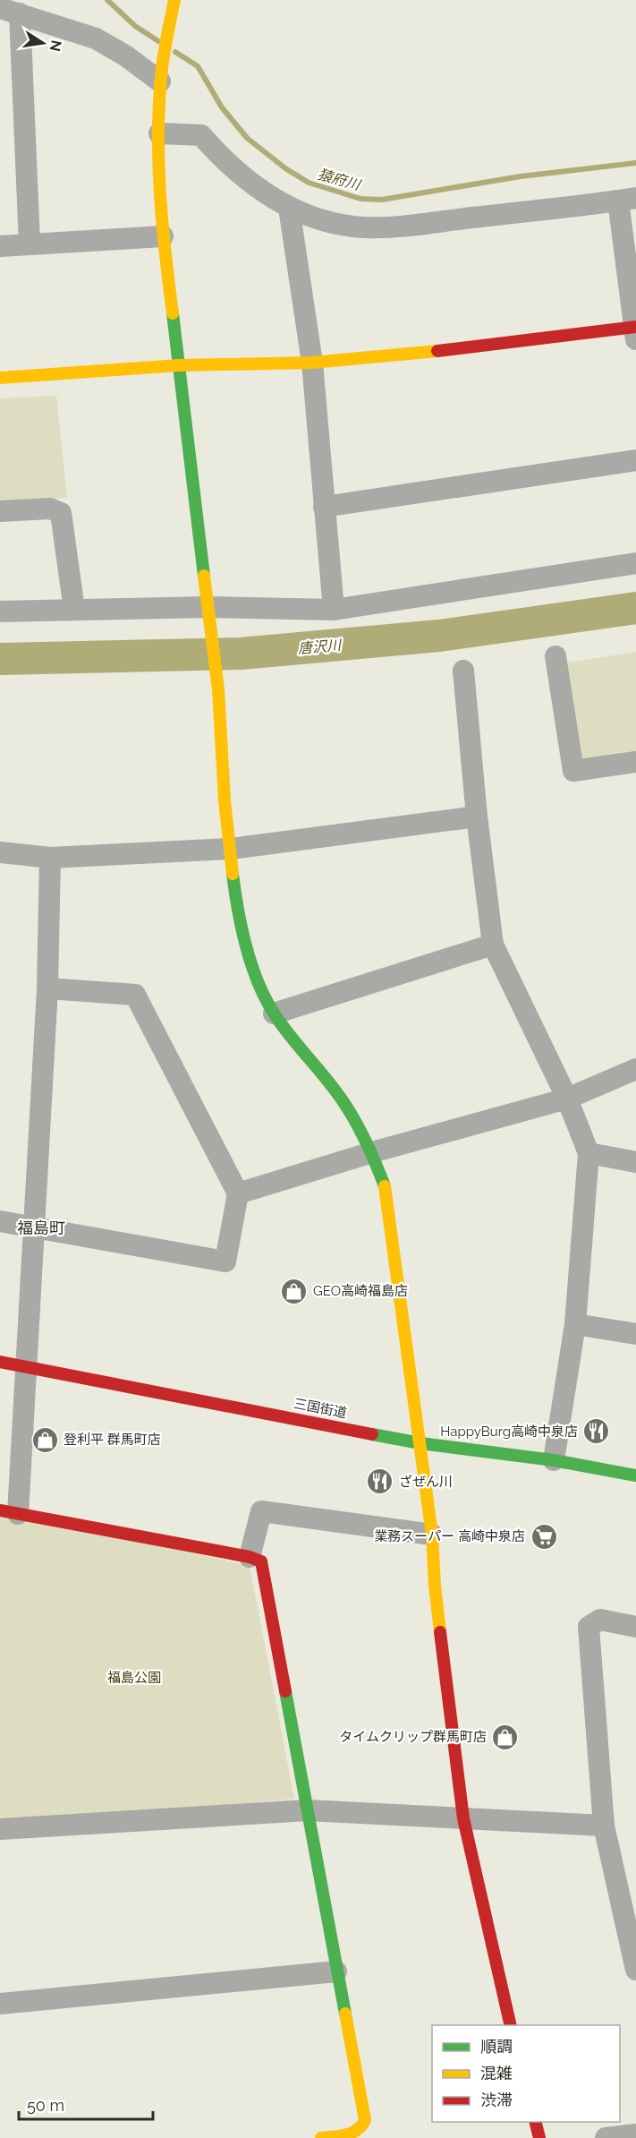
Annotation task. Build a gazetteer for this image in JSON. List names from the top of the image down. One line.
{"streets":{"street":["三国街道"]},"districts":["福島町"],"water":["猿府川","唐沢川"],"parks":["福島公園"],"places":{"shop":["GEO高崎福島店","登利平 群馬町店","タイムクリップ群馬町店"],"restaurant":["HappyBurg高崎中泉店","ざぜん川"],"supermarket":["業務スーパー 高崎中泉店"]},"legend":["順調","混雑","渋滞"],"scale_bar":"50 m","north":"right"}
